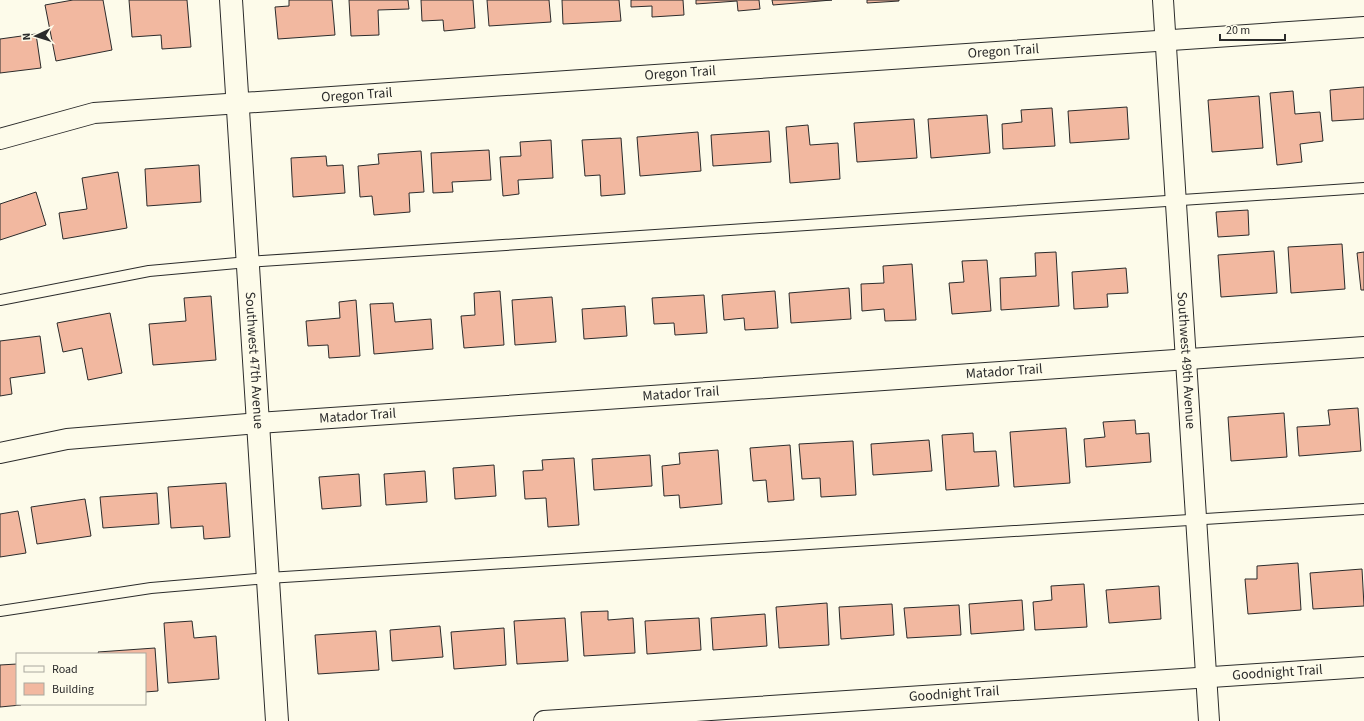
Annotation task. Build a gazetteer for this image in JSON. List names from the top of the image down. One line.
{"streets":{"street":["Oregon Trail","Southwest 47th Avenue","Southwest 49th Avenue","Matador Trail","Goodnight Trail"]},"crossings":[["Oregon Trail","Southwest 47th Avenue"],["Oregon Trail","Southwest 49th Avenue"],["Southwest 47th Avenue","Matador Trail"],["Southwest 49th Avenue","Matador Trail"],["Southwest 49th Avenue","Goodnight Trail"]],"legend":["Road","Building"],"scale_bar":"20 m","north":"left"}
